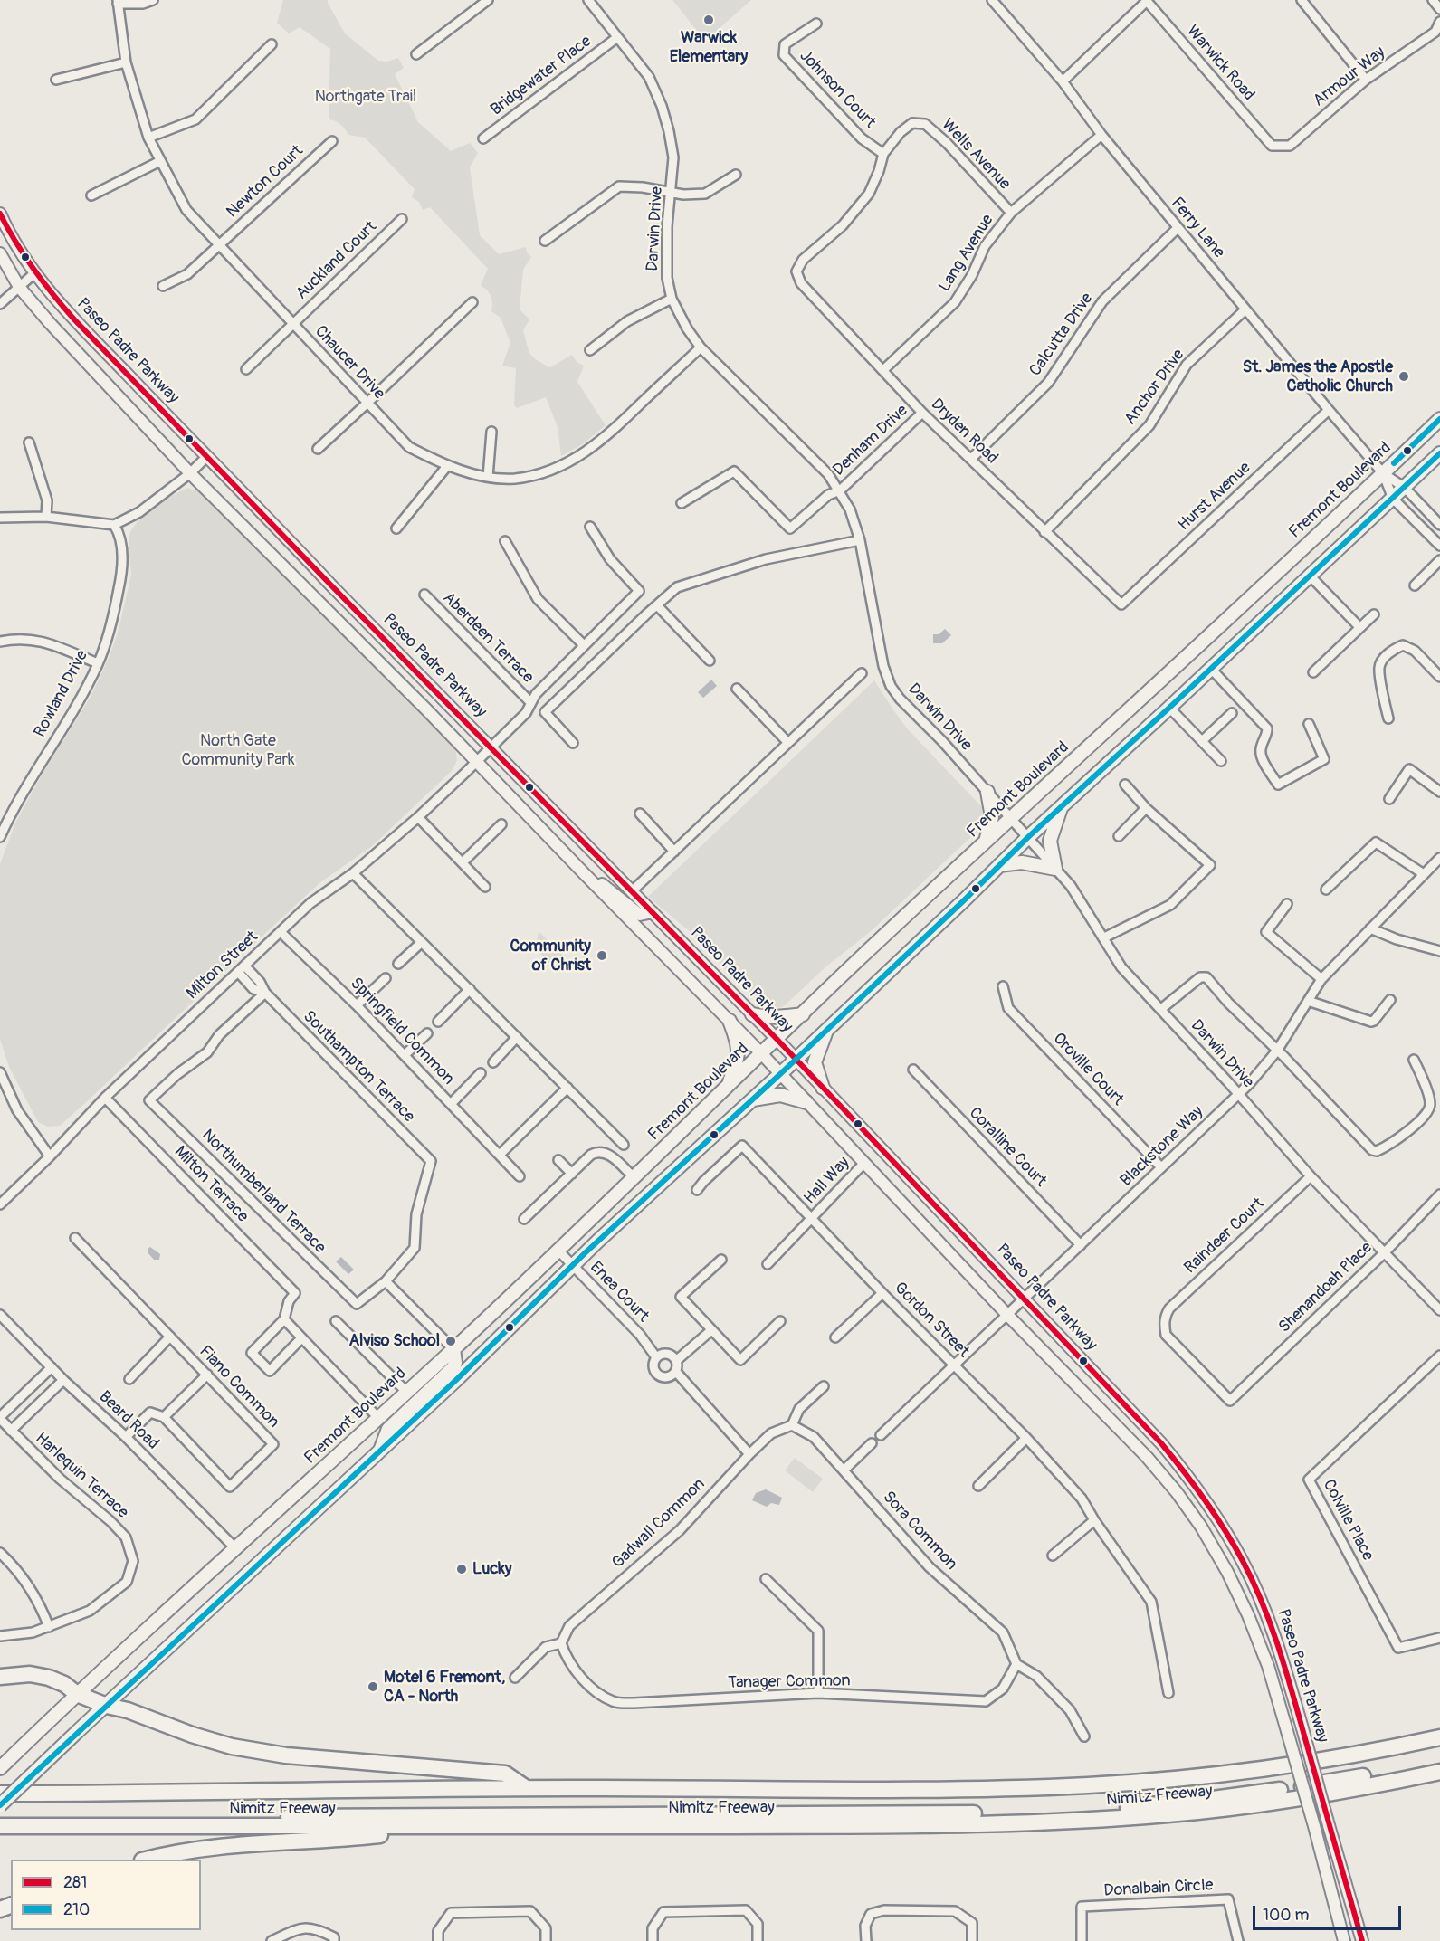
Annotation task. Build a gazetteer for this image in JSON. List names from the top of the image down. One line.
{"streets":{"highway":["Nimitz Freeway"],"main road":["Paseo Padre Parkway","Fremont Boulevard"],"street":["Warwick Road","Bridgewater Place","Armour Way","Johnson Court","Wells Avenue","Newton Court","Ferry Lane","Darwin Drive","Lang Avenue","Auckland Court","Calcutta Drive","Chaucer Drive","Anchor Drive","Dryden Road","Denham Drive","Hurst Avenue","Aberdeen Terrace","Rowland Drive","Milton Street","Springfield Common","Southampton Terrace","Oroville Court","Blackstone Way","Coralline Court","Hall Way","Milton Terrace","Northumberland Terrace","Raindeer Court","Shenandoah Place","Enea Court","Gordon Street","Fiano Common","Beard Road","Harlequin Terrace","Colville Place","Gadwall Common","Sora Common","Tanager Common","Donalbain Circle"]},"crossings":[["Warwick Road","Armour Way"],["Bridgewater Place","Darwin Drive"],["Johnson Court","Wells Avenue"],["Wells Avenue","Lang Avenue"],["Wells Avenue","Dryden Road"],["Newton Court","Chaucer Drive"],["Ferry Lane","Lang Avenue"],["Ferry Lane","Calcutta Drive"],["Ferry Lane","Anchor Drive"],["Ferry Lane","Fremont Boulevard"],["Ferry Lane","Hurst Avenue"],["Darwin Drive","Chaucer Drive"],["Darwin Drive","Denham Drive"],["Darwin Drive","Fremont Boulevard"],["Darwin Drive","Blackstone Way"],["Darwin Drive","Raindeer Court"],["Darwin Drive","Shenandoah Place"],["Lang Avenue","Dryden Road"],["Auckland Court","Chaucer Drive"],["Calcutta Drive","Dryden Road"],["Paseo Padre Parkway","Fremont Boulevard"],["Paseo Padre Parkway","Milton Street"],["Paseo Padre Parkway","Blackstone Way"],["Paseo Padre Parkway","Hall Way"],["Anchor Drive","Dryden Road"],["Dryden Road","Denham Drive"],["Dryden Road","Hurst Avenue"],["Fremont Boulevard","Enea Court"],["Fremont Boulevard","Beard Road"],["Aberdeen Terrace","Milton Street"],["Milton Street","Springfield Common"],["Milton Street","Southampton Terrace"],["Milton Street","Milton Terrace"],["Southampton Terrace","Northumberland Terrace"],["Oroville Court","Blackstone Way"],["Blackstone Way","Coralline Court"],["Blackstone Way","Gordon Street"],["Hall Way","Gordon Street"],["Raindeer Court","Shenandoah Place"],["Gadwall Common","Sora Common"],["Gadwall Common","Tanager Common"],["Sora Common","Tanager Common"]],"parks":["Northgate Trail","North Gate Community Park"],"places":["Warwick Elementary","St. James the Apostle Catholic Church","Community of Christ","Alviso School","Lucky","Motel 6 Fremont, CA - North"],"lines":["transit line 281","transit line 210"],"legend":["281","210"],"scale_bar":"100 m"}
